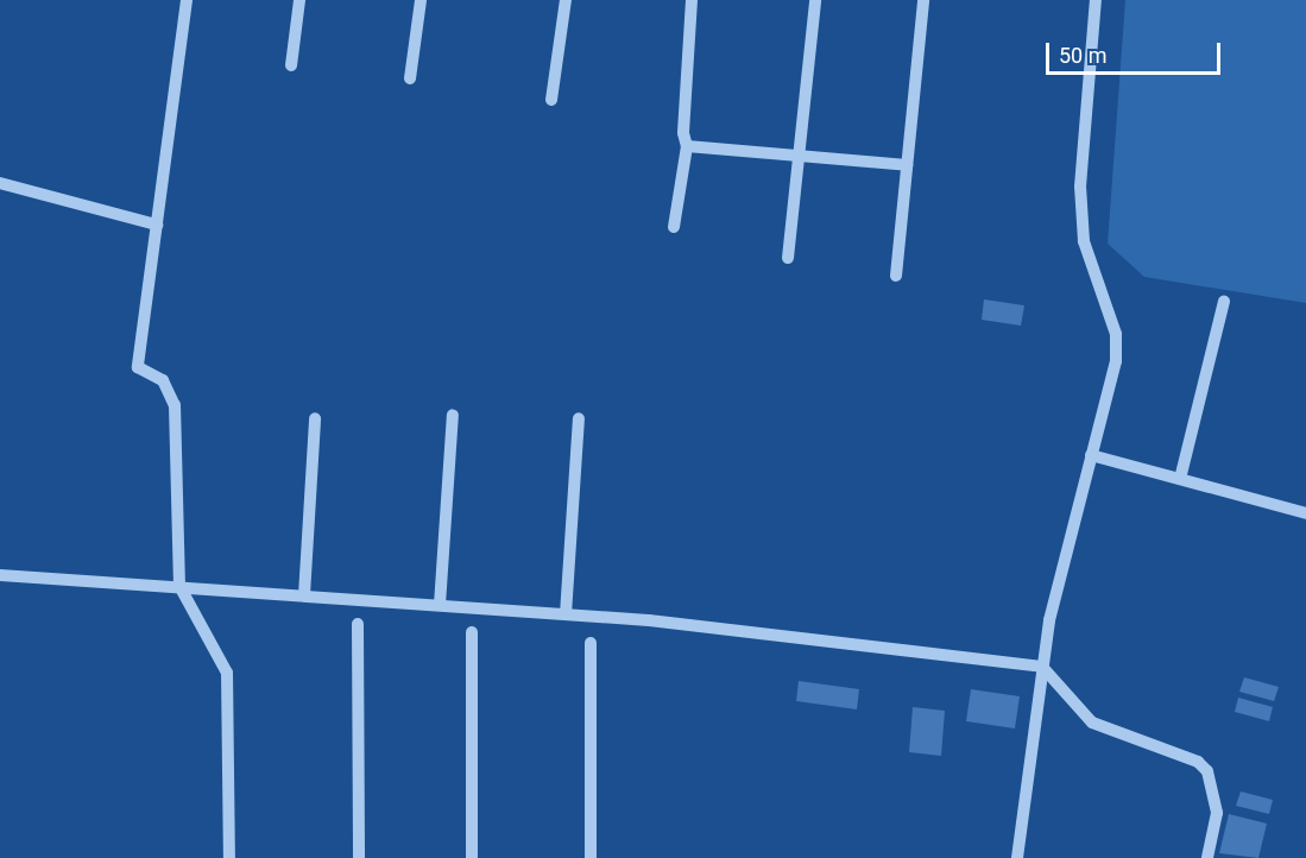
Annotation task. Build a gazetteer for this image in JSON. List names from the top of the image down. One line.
{"scale_bar":"50 m"}
